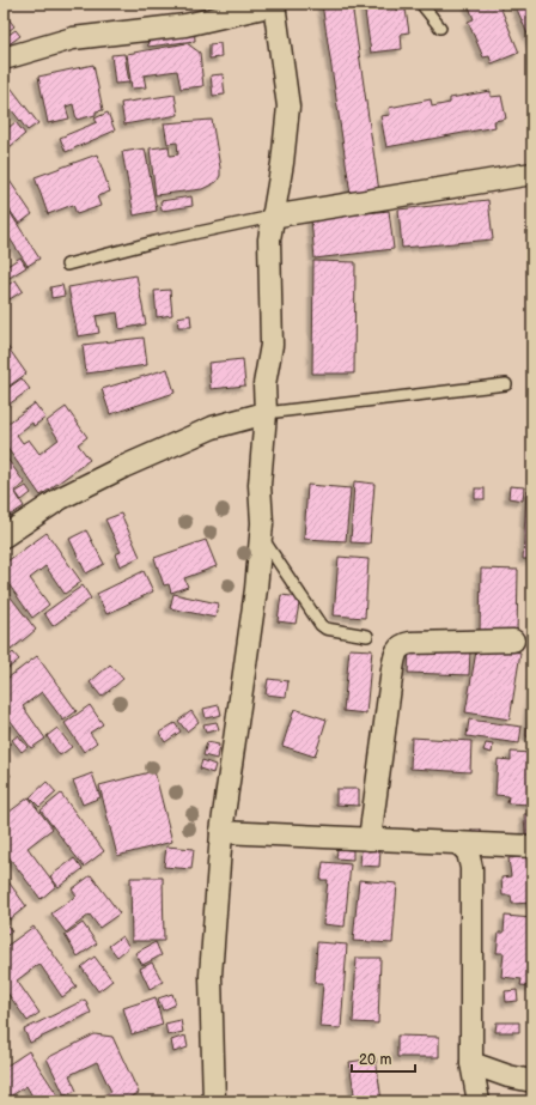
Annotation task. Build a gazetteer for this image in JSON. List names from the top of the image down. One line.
{"scale_bar":"20 m"}
